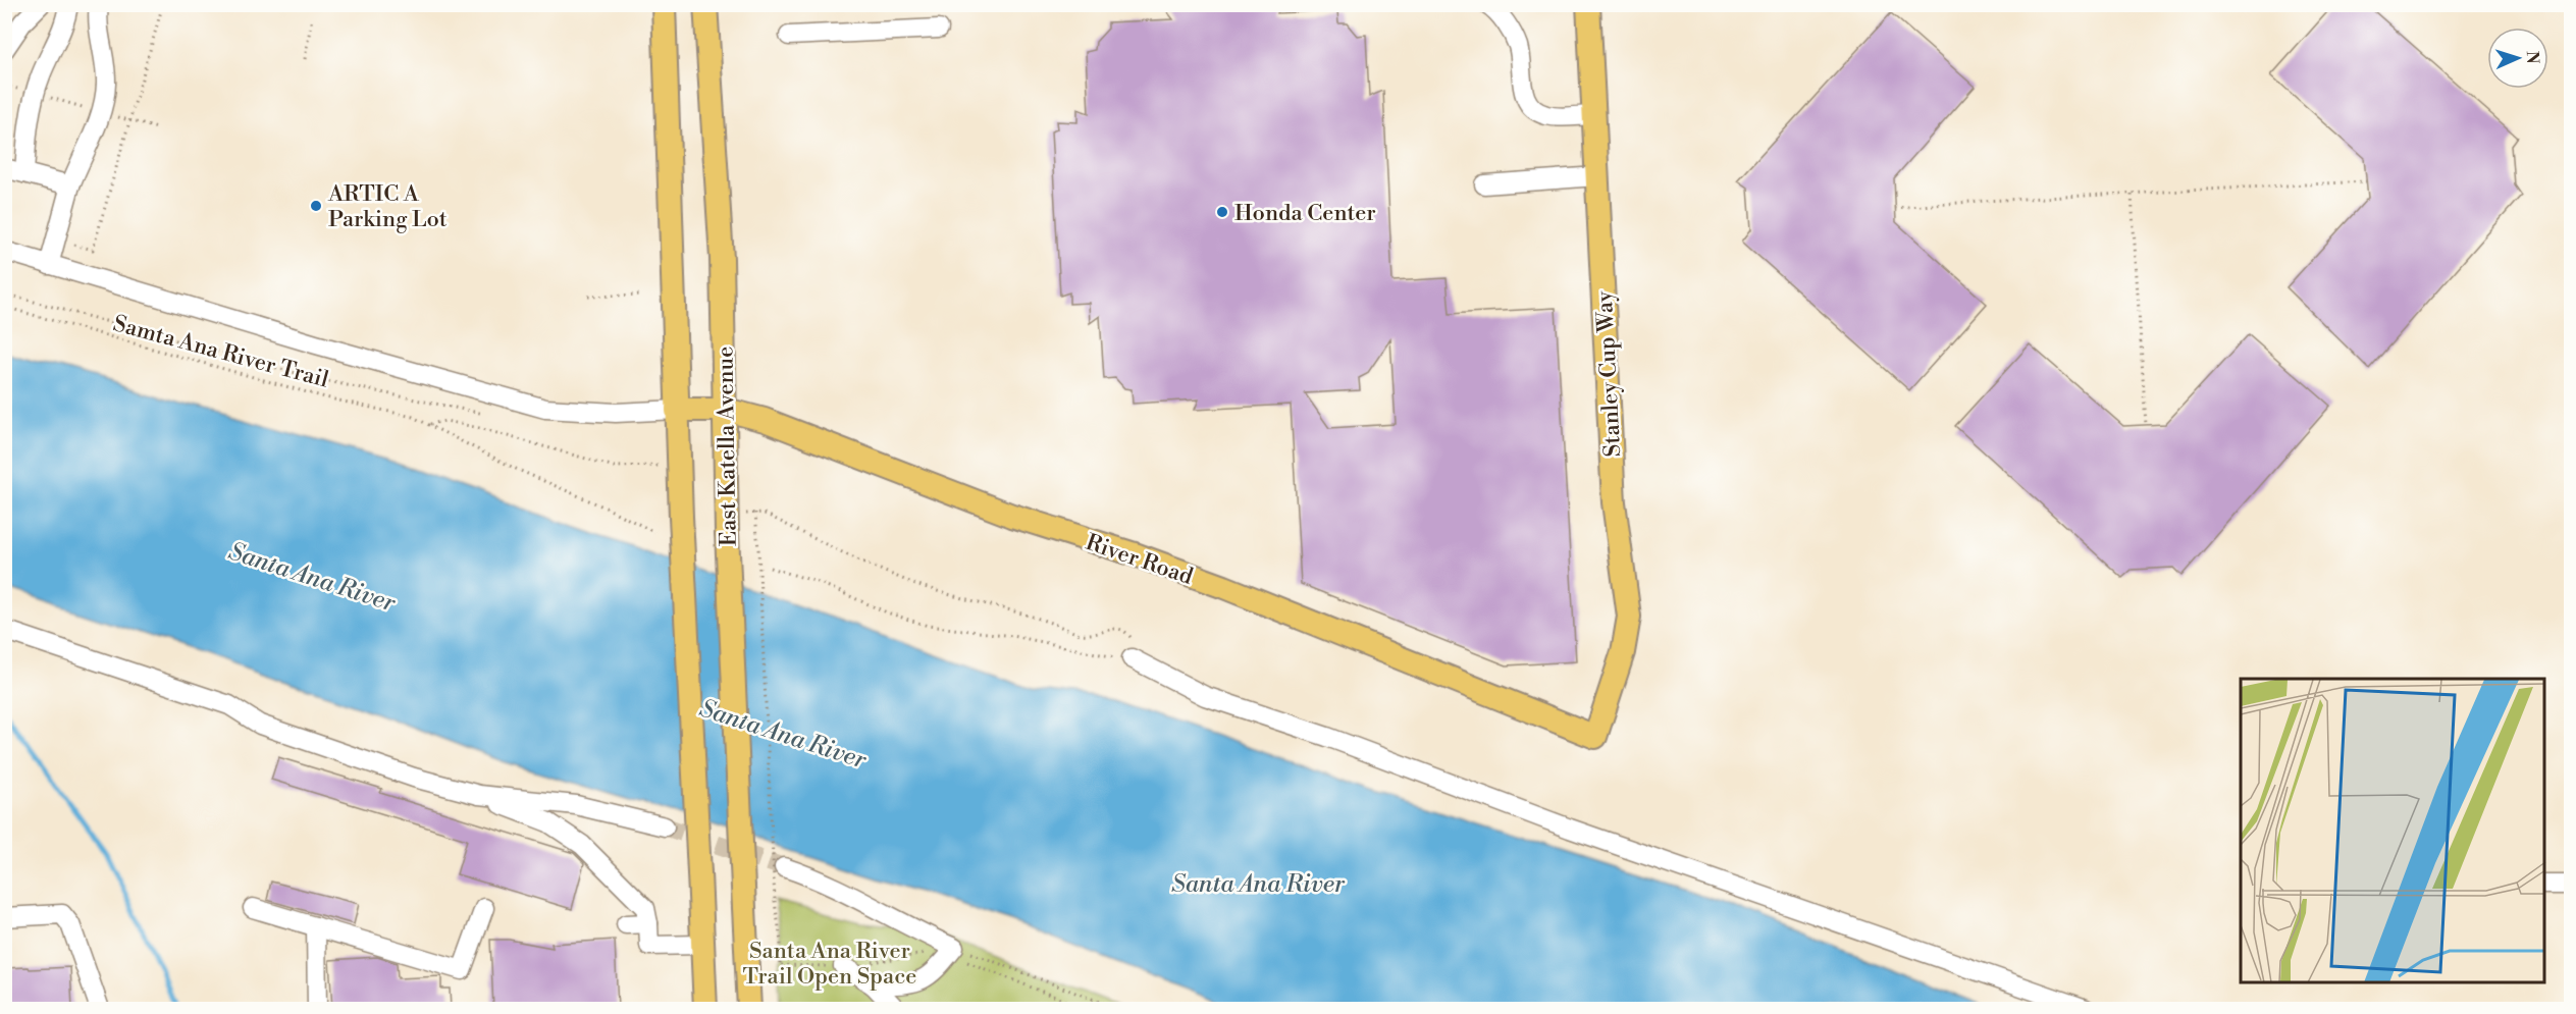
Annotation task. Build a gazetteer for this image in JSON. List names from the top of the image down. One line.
{"streets":{"main road":["Stanley Cup Way","East Katella Avenue","River Road"],"path":["Samta Ana River Trail"]},"crossings":[["Samta Ana River Trail","East Katella Avenue"],["Stanley Cup Way","River Road"],["East Katella Avenue","River Road"]],"water":["Santa Ana River"],"parks":["Santa Ana River Trail Open Space"],"places":["ARTIC A Parking Lot","Honda Center"],"north":"right"}
